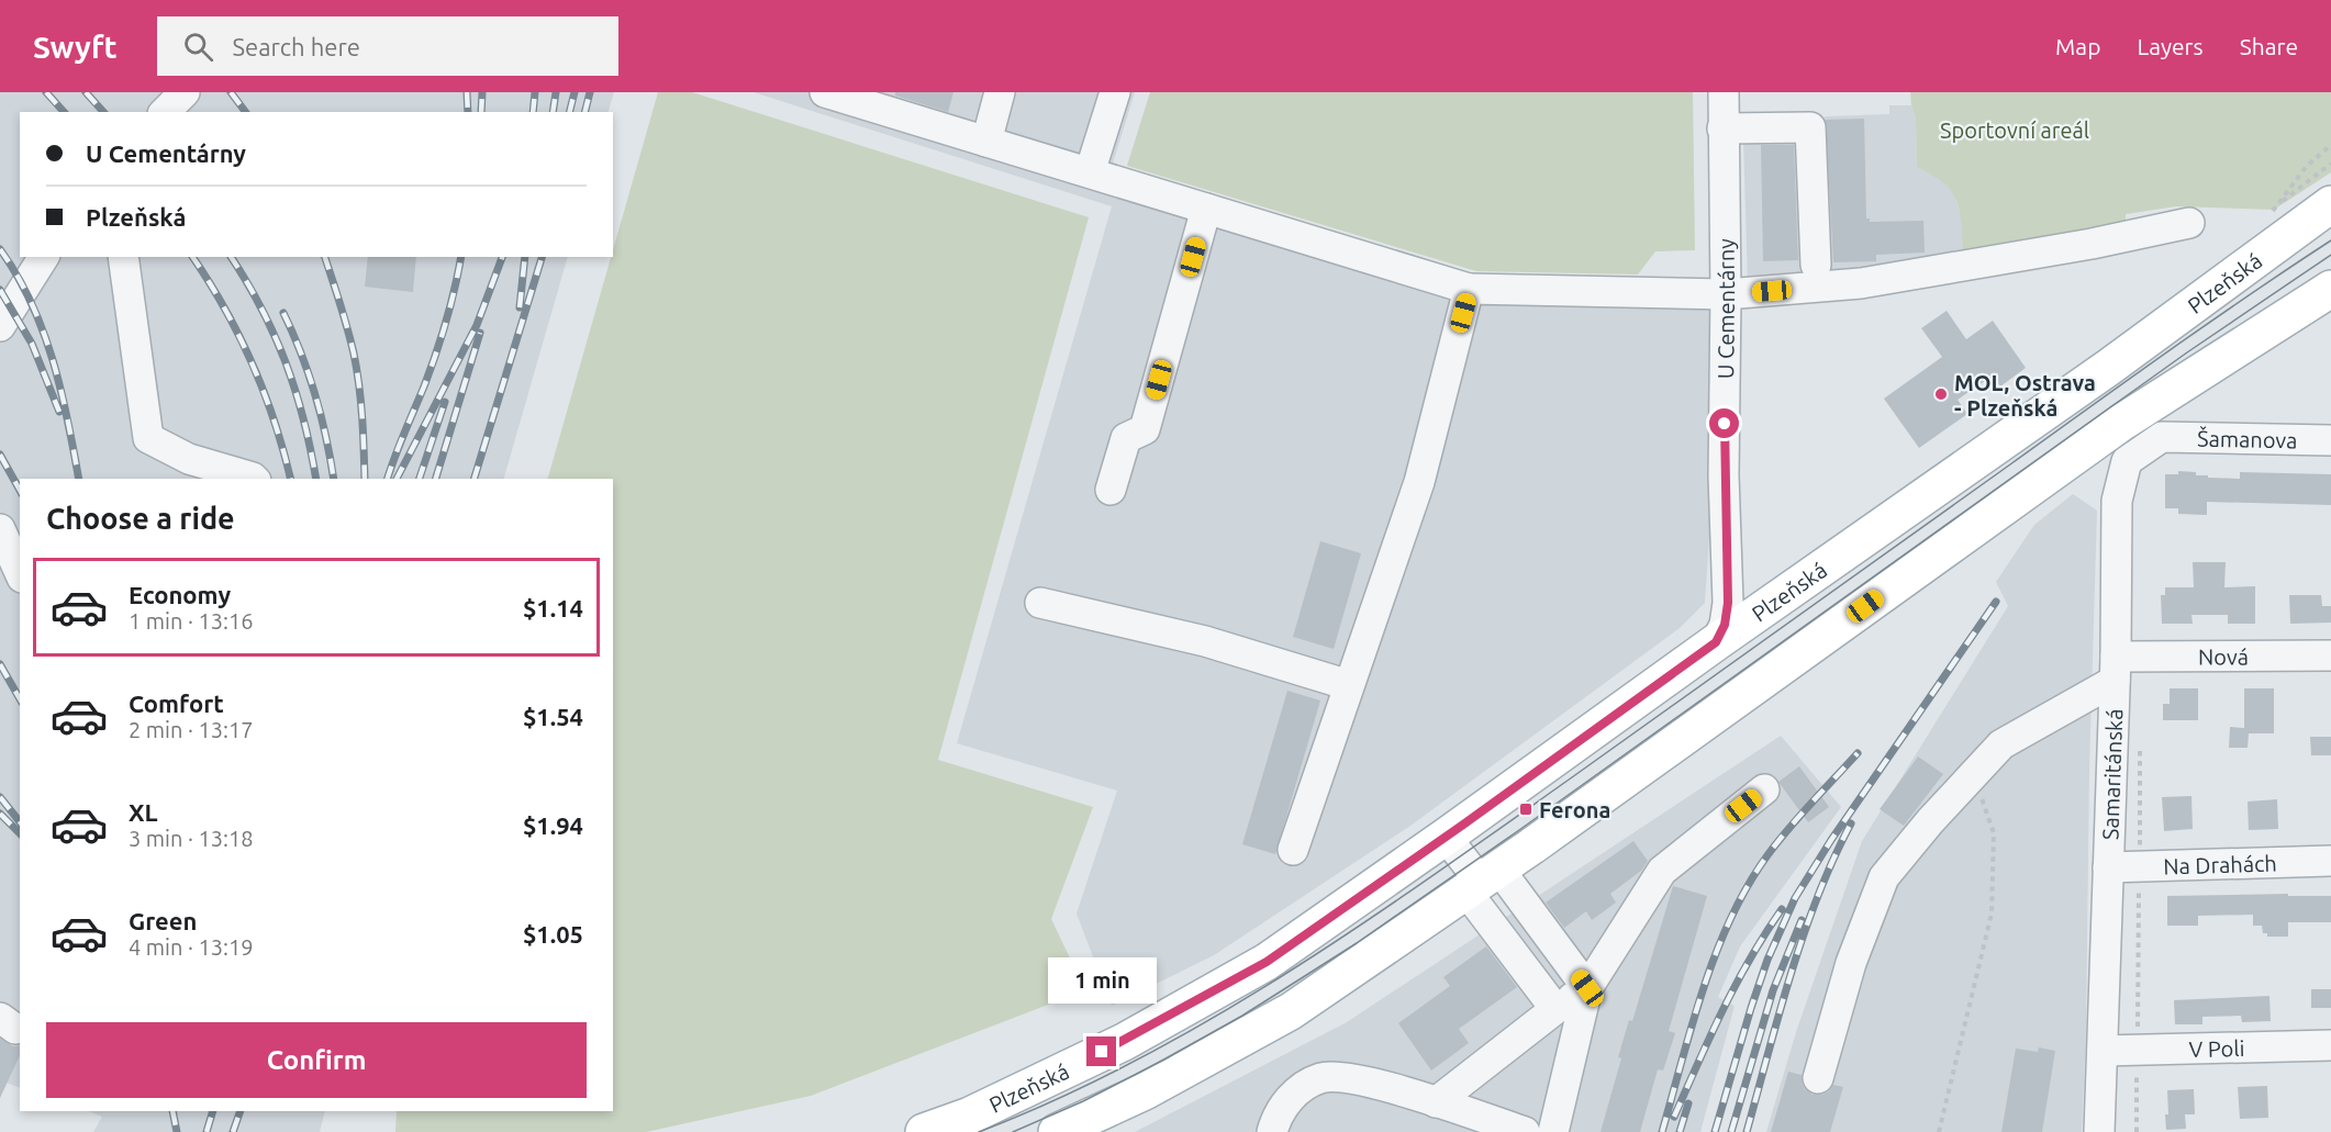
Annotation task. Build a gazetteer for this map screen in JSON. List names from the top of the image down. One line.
{"streets":{"main road":["Plzeňská"],"street":["U Cementárny","Šamanova","Nová","Samaritánská","Na Drahách","V Poli"]},"crossings":[["Plzeňská","U Cementárny"],["Šamanova","Samaritánská"],["Nová","Samaritánská"],["Samaritánská","Na Drahách"],["Samaritánská","V Poli"]],"parks":["Sportovní areál"],"places":{"other":["MOL, Ostrava - Plzeňská"],"transit":["Ferona"]},"page":{"header":"Swyft","search":"Search here","nav":["Map","Layers","Share"],"banner":["U Cementárny","Plzeňská"],"heading":"Choose a ride","list":[{"name":"Economy","note":"1 min · 13:16","value":"$1.14"},{"name":"Comfort","note":"2 min · 13:17","value":"$1.54"},{"name":"XL","note":"3 min · 13:18","value":"$1.94"},{"name":"Green","note":"4 min · 13:19","value":"$1.05"}],"bubble":"1 min","buttons":"Confirm"}}
